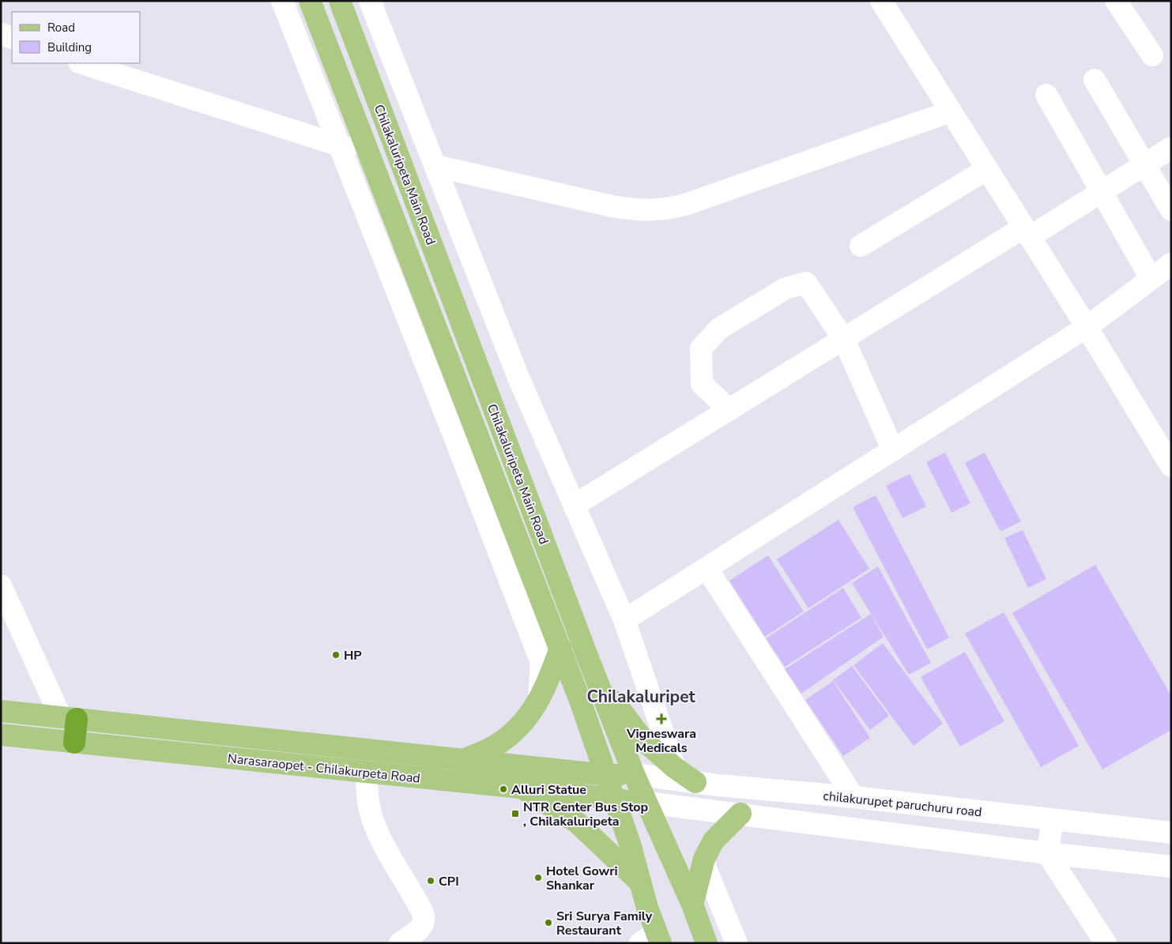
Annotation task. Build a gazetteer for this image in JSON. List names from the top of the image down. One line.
{"streets":{"main road":["Chilakaluripeta Main Road","Narasaraopet - Chilakurpeta Road"],"street":["chilakurupet paruchuru road"]},"crossings":[["Chilakaluripeta Main Road","Narasaraopet - Chilakurpeta Road"],["Chilakaluripeta Main Road","chilakurupet paruchuru road"],["Narasaraopet - Chilakurpeta Road","chilakurupet paruchuru road"]],"districts":["Chilakaluripet"],"places":{"other":["HP","Alluri Statue","Hotel Gowri Shankar","CPI","Sri Surya Family Restaurant"],"health":["Vigneswara Medicals"],"transit":["NTR Center Bus Stop , Chilakaluripeta"]},"legend":["Road","Building"]}
